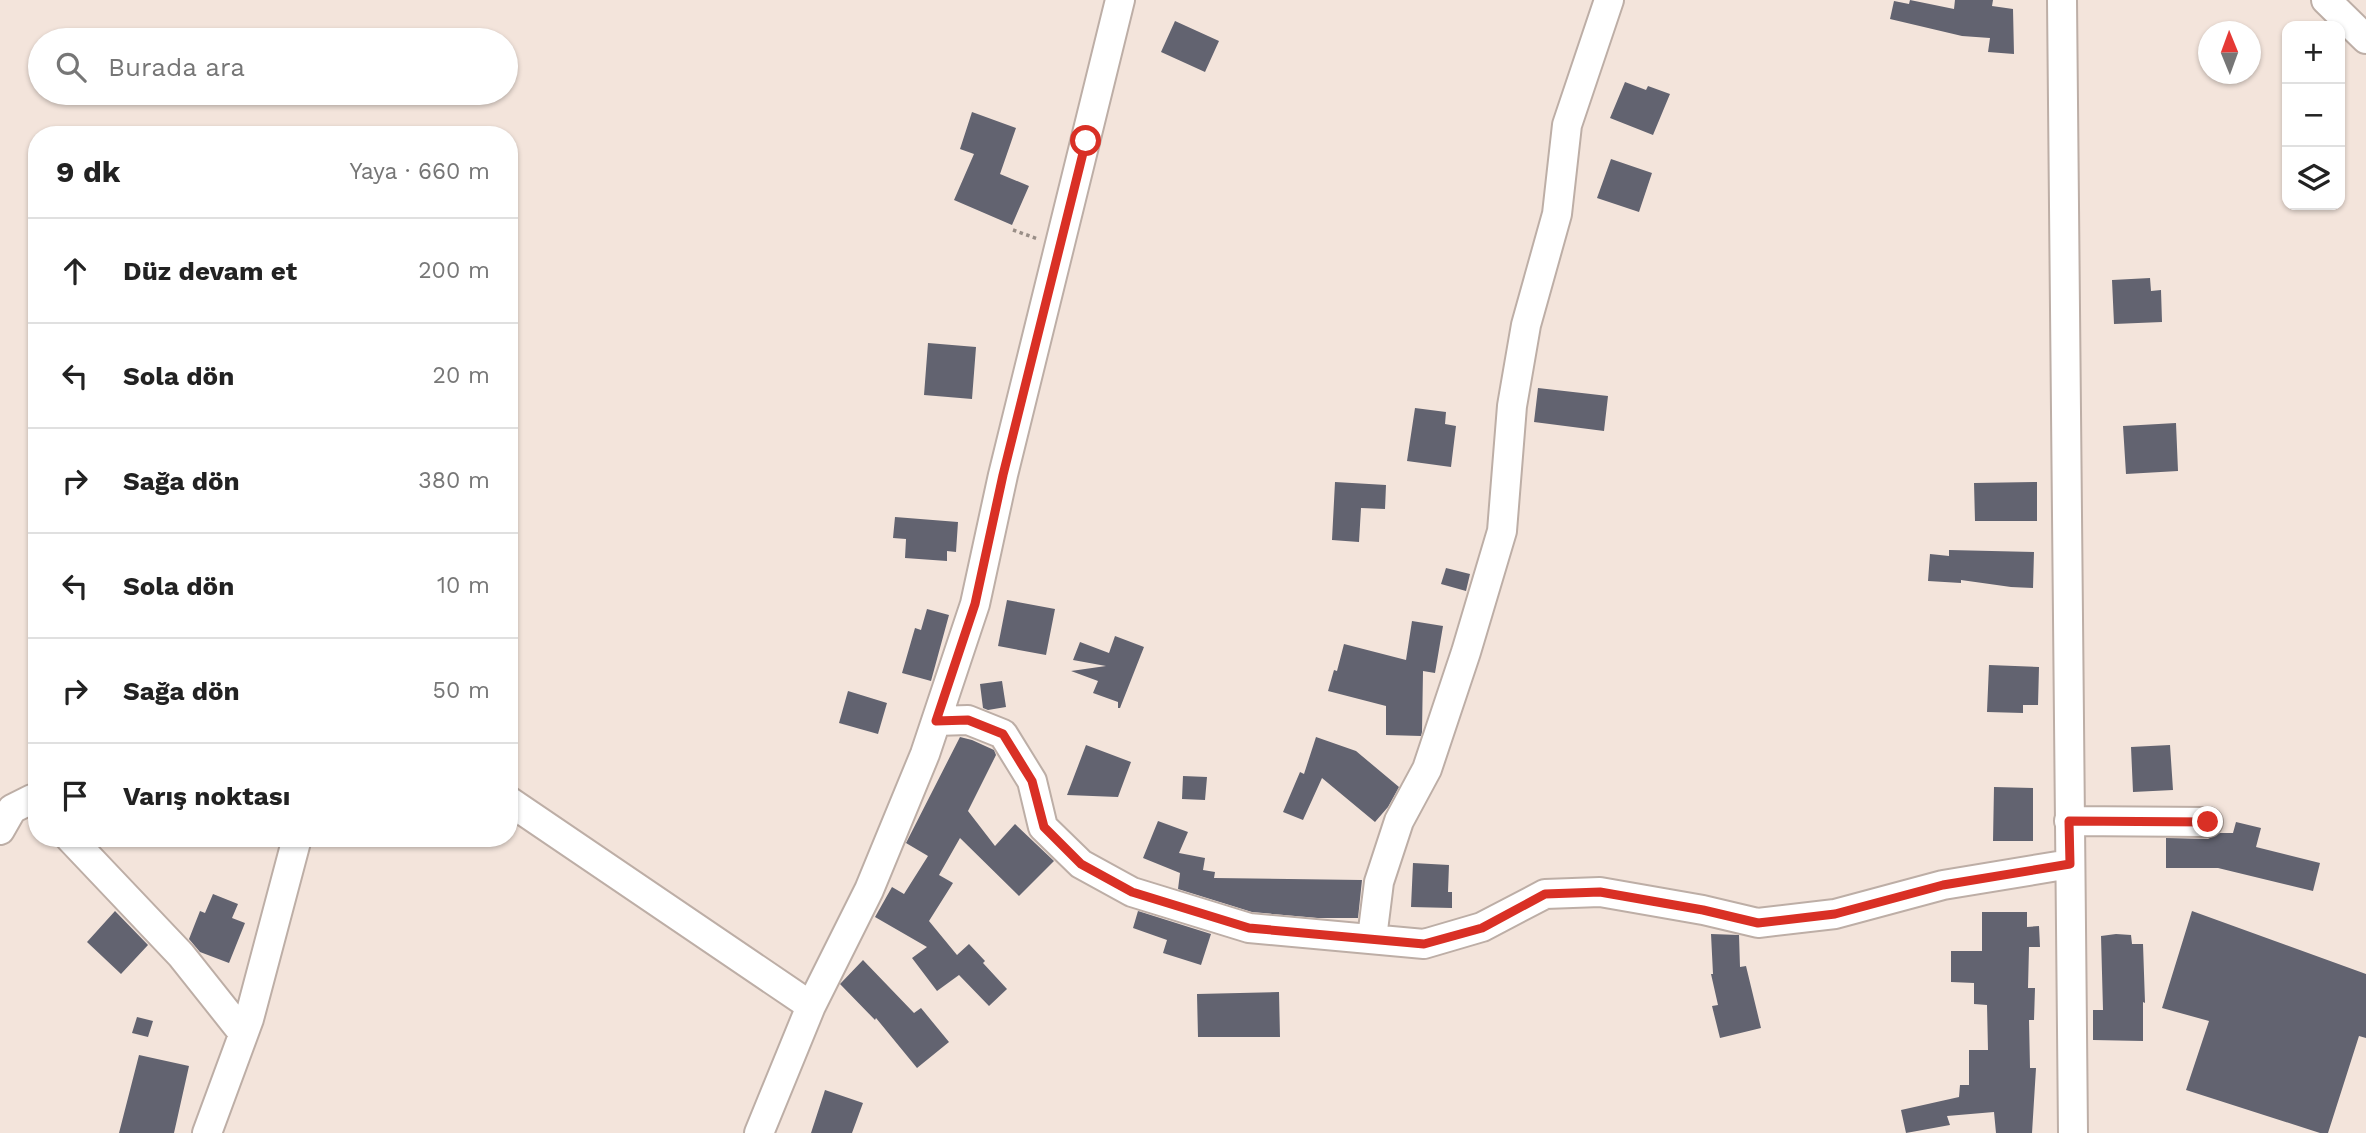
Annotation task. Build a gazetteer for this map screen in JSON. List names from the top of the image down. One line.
{"north":"top","page":{"map_buttons":["+","−"],"search":"Burada ara","heading":["9 dk","Yaya · 660 m"],"list":[["Düz devam et","200 m"],["Sola dön","20 m"],["Sağa dön","380 m"],["Sola dön","10 m"],["Sağa dön","50 m"],"Varış noktası"]}}
